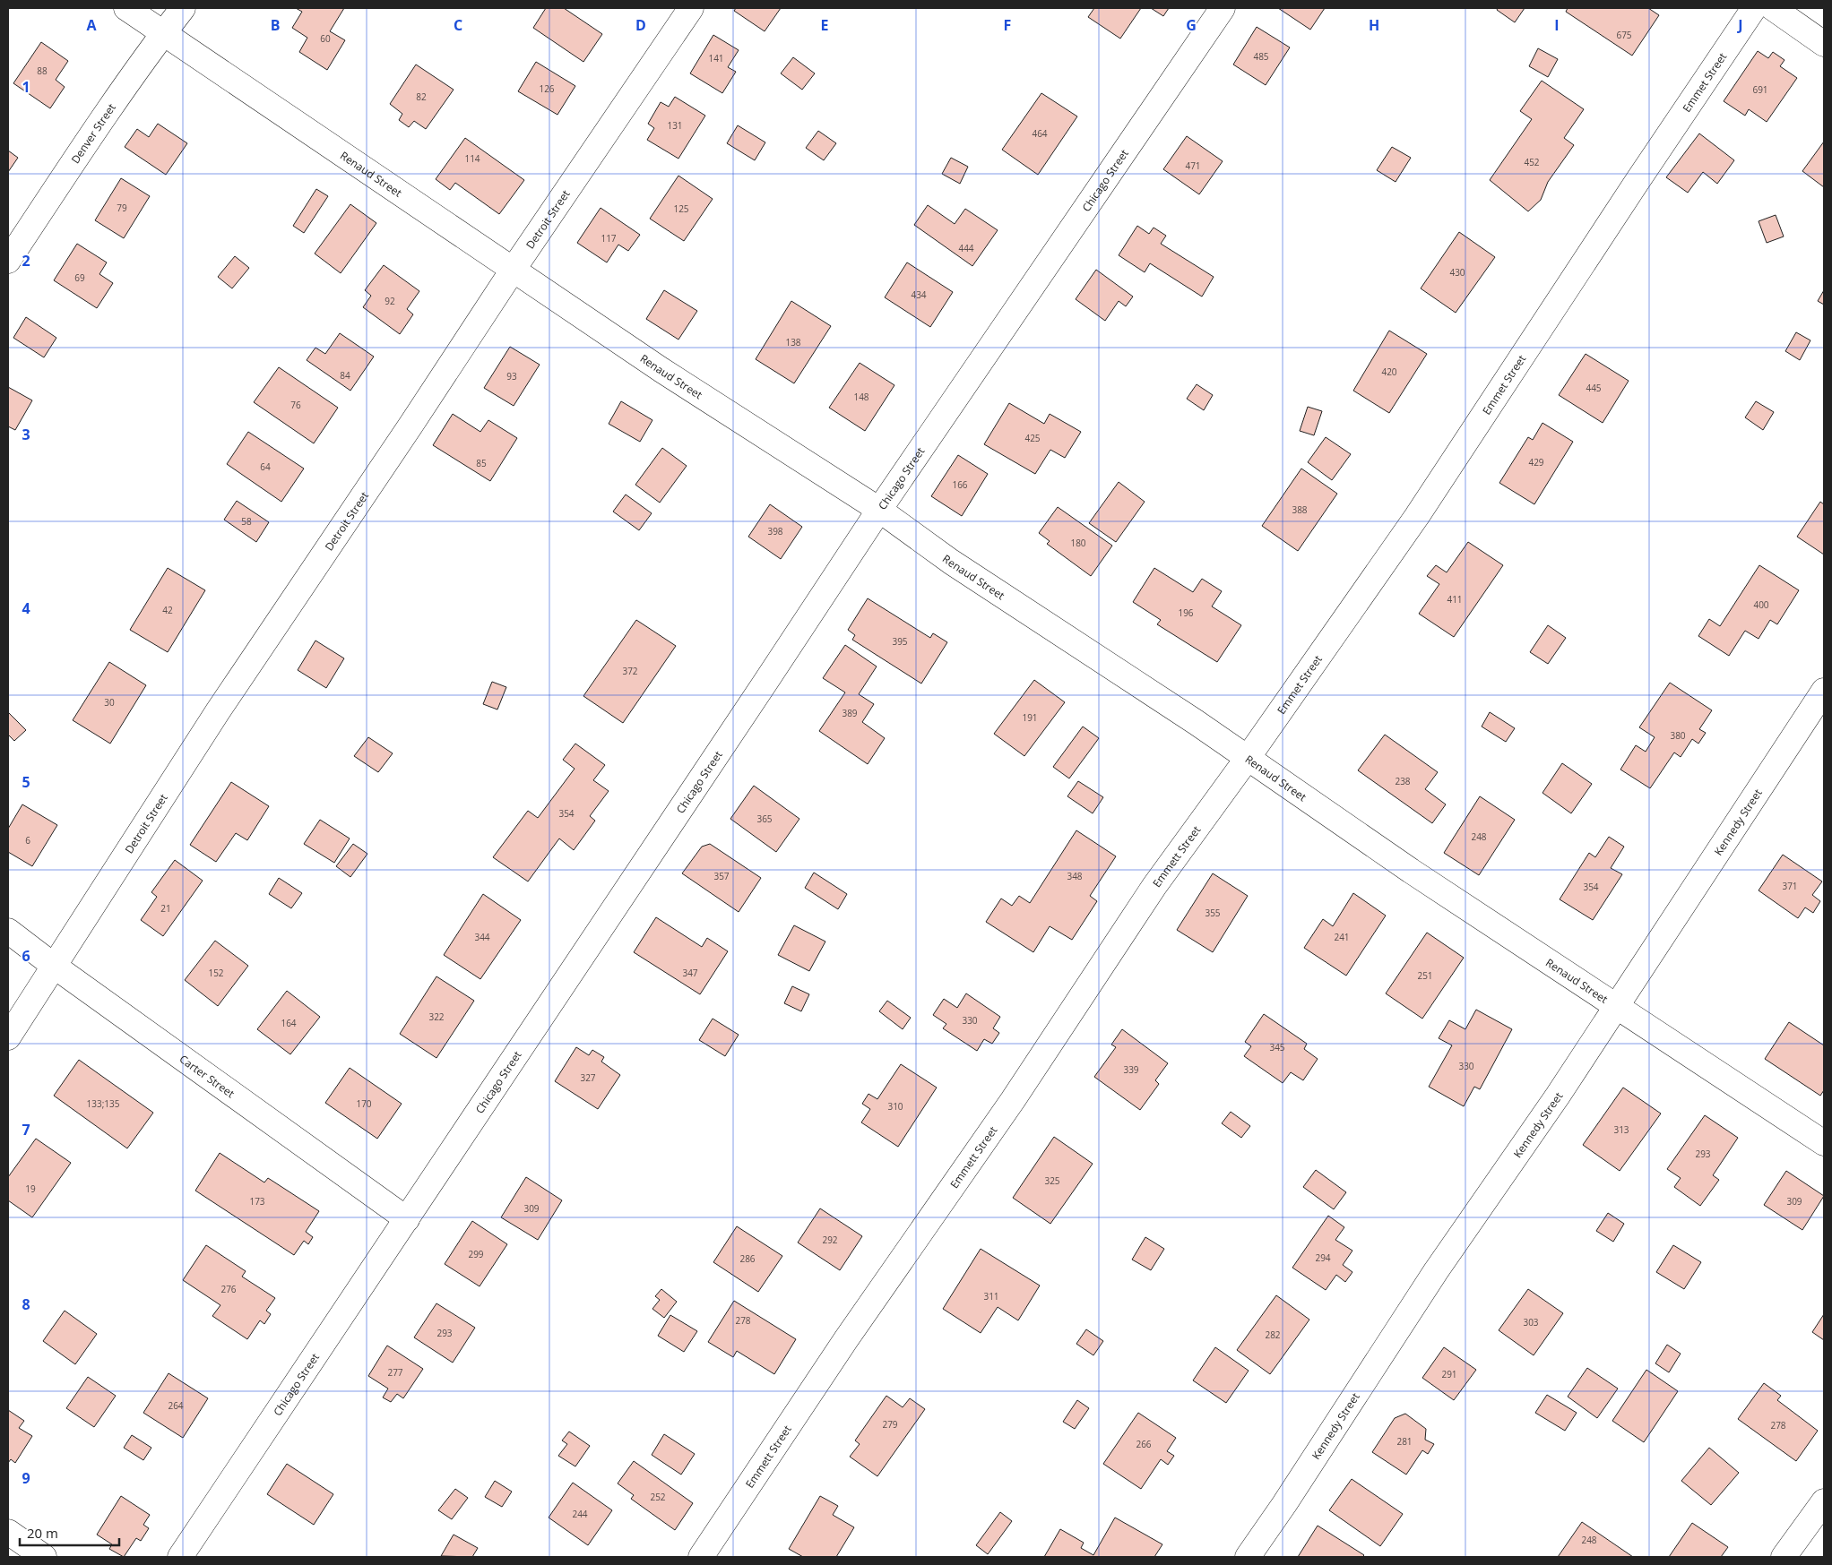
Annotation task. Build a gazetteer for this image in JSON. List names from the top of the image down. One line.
{"streets":{"street":["Emmet Street","Denver Street","Renaud Street","Chicago Street","Detroit Street","Kennedy Street","Emmett Street","Carter Street"]},"crossings":[["Emmet Street","Renaud Street"],["Emmet Street","Emmett Street"],["Denver Street","Renaud Street"],["Renaud Street","Chicago Street"],["Renaud Street","Detroit Street"],["Renaud Street","Kennedy Street"],["Renaud Street","Emmett Street"],["Chicago Street","Carter Street"],["Detroit Street","Carter Street"]],"house_numbers":["675","60","485","141","88","126","691","82","131","464","114","452","471","79","125","117","444","430","69","434","92","138","420","84","93","445","148","76","425","429","85","64","166","388","58","398","180","411","400","42","196","395","372","30","389","191","380","238","354","365","248","6","357","348","371","354","21","355","344","241","152","347","251","322","330","164","345","330","339","327","133;135","170","310","313","293","325","19","173","309","309","292","299","294","286","276","311","278","303","293","282","277","291","264","279","278","281","266","252","244","248"],"scale_bar":"20 m","grid":{"columns":["A","B","C","D","E","F","G","H","I","J"],"rows":["1","2","3","4","5","6","7","8","9"]}}
